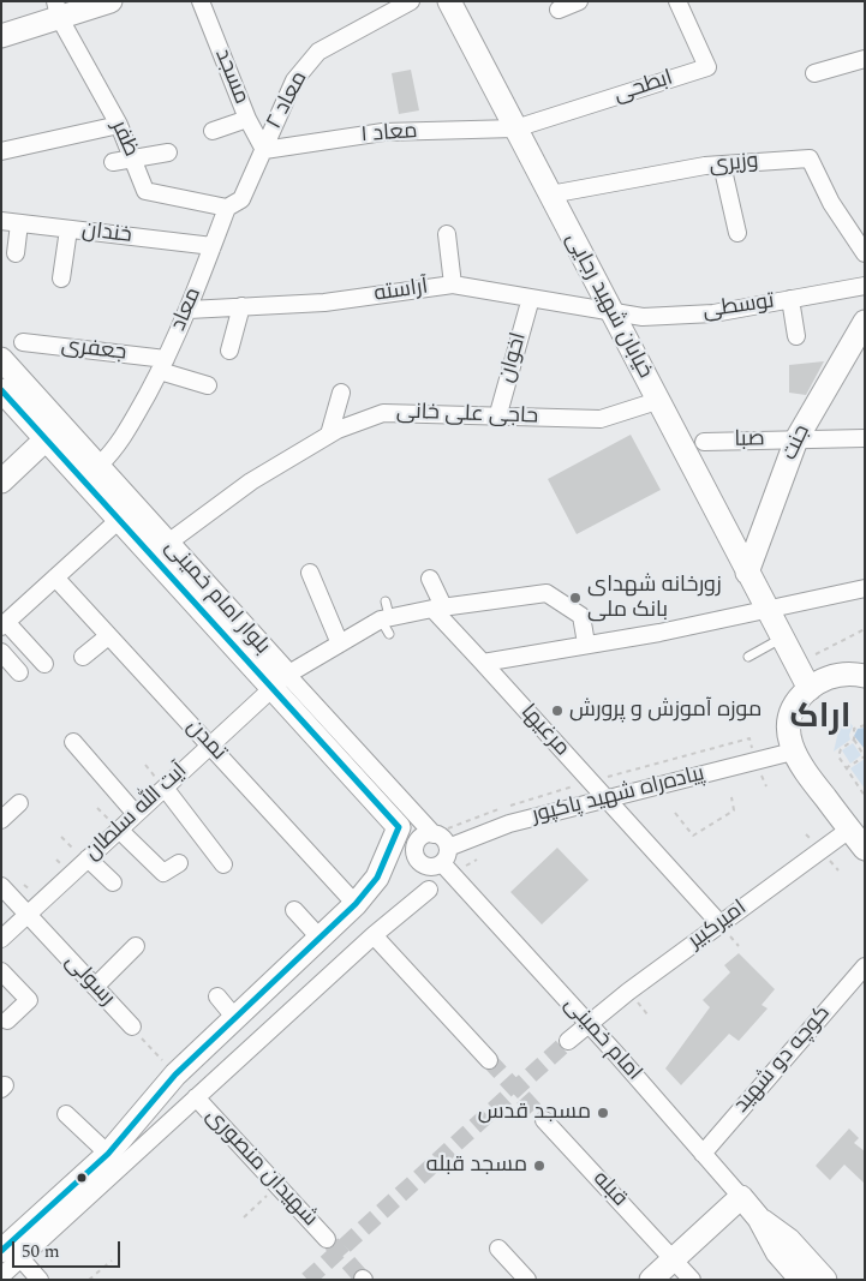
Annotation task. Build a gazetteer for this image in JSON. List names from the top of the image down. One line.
{"streets":{"main road":["خیابان شهید رجایی","جنت","بلوار امام خمینی","امام خمینی"],"street":["مسجد","ابطحی","معاد ۲","معاد ۱","ظفر","وزیری","خندان","آراسته","توسطی","معاد","جعفری","اخوان","حاجی علی خانی","صبا","مرغیها","تمدن","پیاده‌راه شهید پاکپور","آیت الله سلطان","امیرکبیر","رسولی","کوچه دو شهید","شهیدان منصوری","قبله"]},"crossings":[["مسجد","معاد ۲"],["مسجد","معاد ۱"],["مسجد","معاد"],["ابطحی","معاد ۱"],["ابطحی","خیابان شهید رجایی"],["معاد ۲","معاد ۱"],["معاد ۲","معاد"],["معاد ۱","خیابان شهید رجایی"],["معاد ۱","معاد"],["ظفر","معاد"],["وزیری","خیابان شهید رجایی"],["خندان","معاد"],["آراسته","خیابان شهید رجایی"],["آراسته","توسطی"],["آراسته","معاد"],["آراسته","اخوان"],["خیابان شهید رجایی","توسطی"],["خیابان شهید رجایی","حاجی علی خانی"],["خیابان شهید رجایی","جنت"],["معاد","جعفری"],["معاد","بلوار امام خمینی"],["اخوان","حاجی علی خانی"],["حاجی علی خانی","بلوار امام خمینی"],["صبا","جنت"],["بلوار امام خمینی","پیاده‌راه شهید پاکپور"],["بلوار امام خمینی","آیت الله سلطان"],["بلوار امام خمینی","امام خمینی"],["مرغیها","پیاده‌راه شهید پاکپور"],["مرغیها","آیت الله سلطان"],["مرغیها","امیرکبیر"],["تمدن","آیت الله سلطان"],["پیاده‌راه شهید پاکپور","امام خمینی"],["آیت الله سلطان","رسولی"],["امیرکبیر","امام خمینی"],["امام خمینی","کوچه دو شهید"]],"districts":["اراک"],"places":["زورخانه شهدای بانک ملی","موزه آموزش و پرورش","مسجد قدس","مسجد قبله"],"scale_bar":"50 m"}
